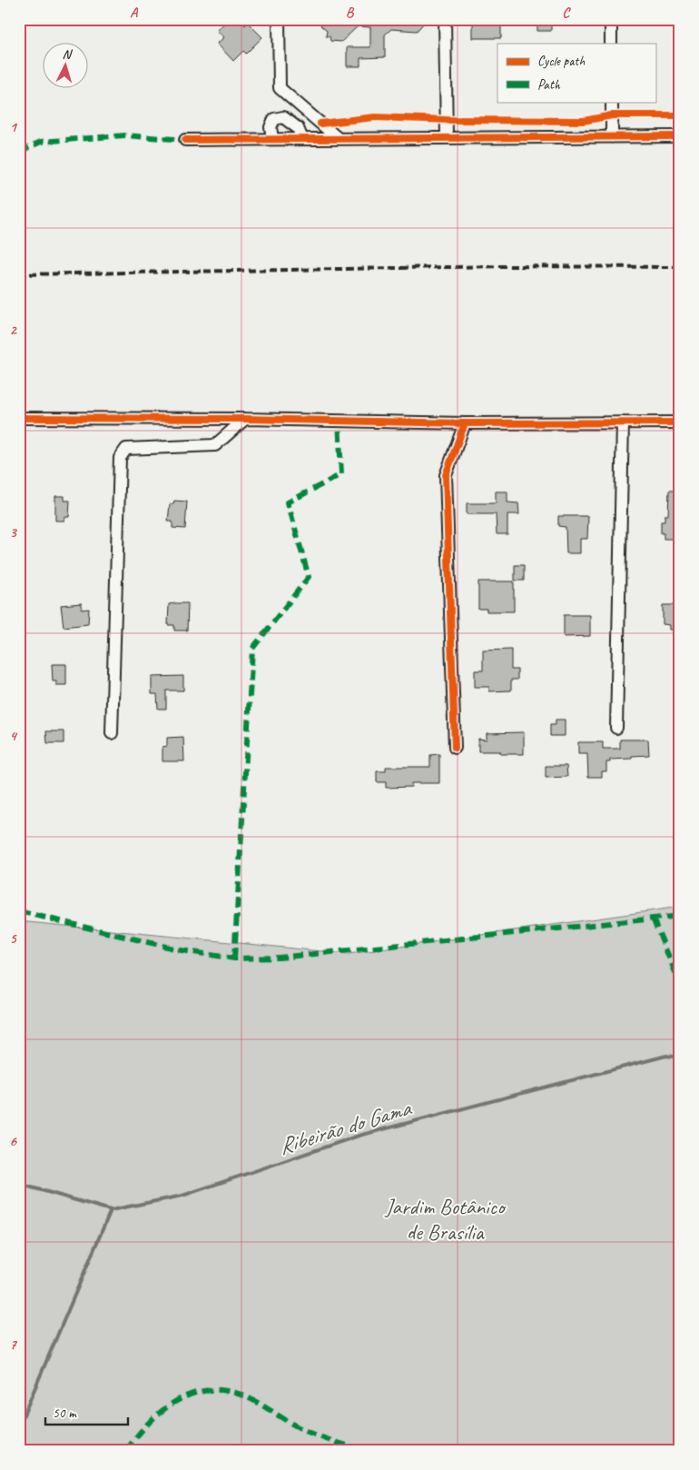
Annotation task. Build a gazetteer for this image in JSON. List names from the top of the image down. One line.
{"water":["Ribeirão do Gama"],"parks":["Jardim Botânico de Brasília"],"legend":["Cycle path","Path"],"scale_bar":"50 m","north":"top","grid":{"columns":["A","B","C"],"rows":["1","2","3","4","5","6","7"]}}
